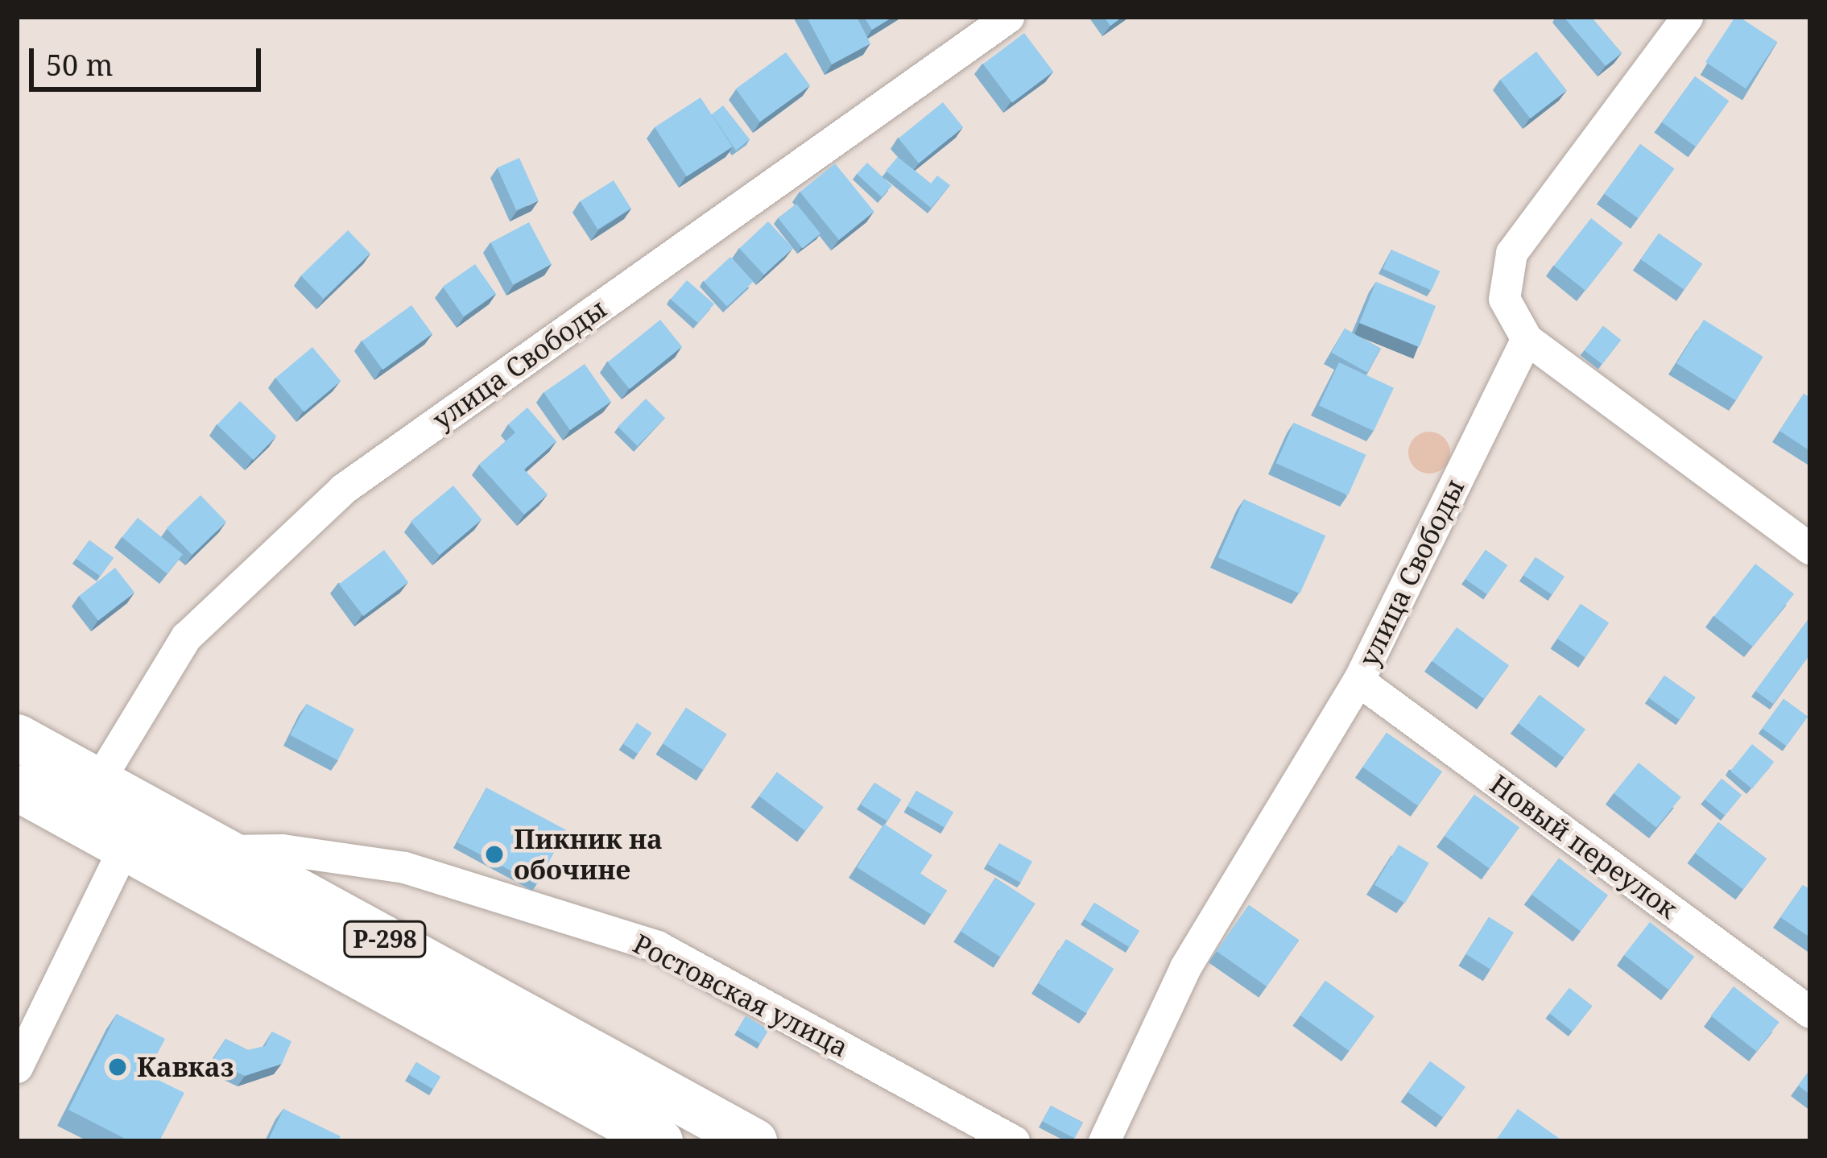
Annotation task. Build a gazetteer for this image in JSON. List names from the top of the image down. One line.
{"streets":{"highway":["Р-298"],"street":["улица Свободы","Новый переулок","Ростовская улица"]},"crossings":[["улица Свободы","Новый переулок"],["улица Свободы","Р-298"],["Р-298","Ростовская улица"]],"places":["Пикник на обочине","Кавказ"],"scale_bar":"50 m"}
